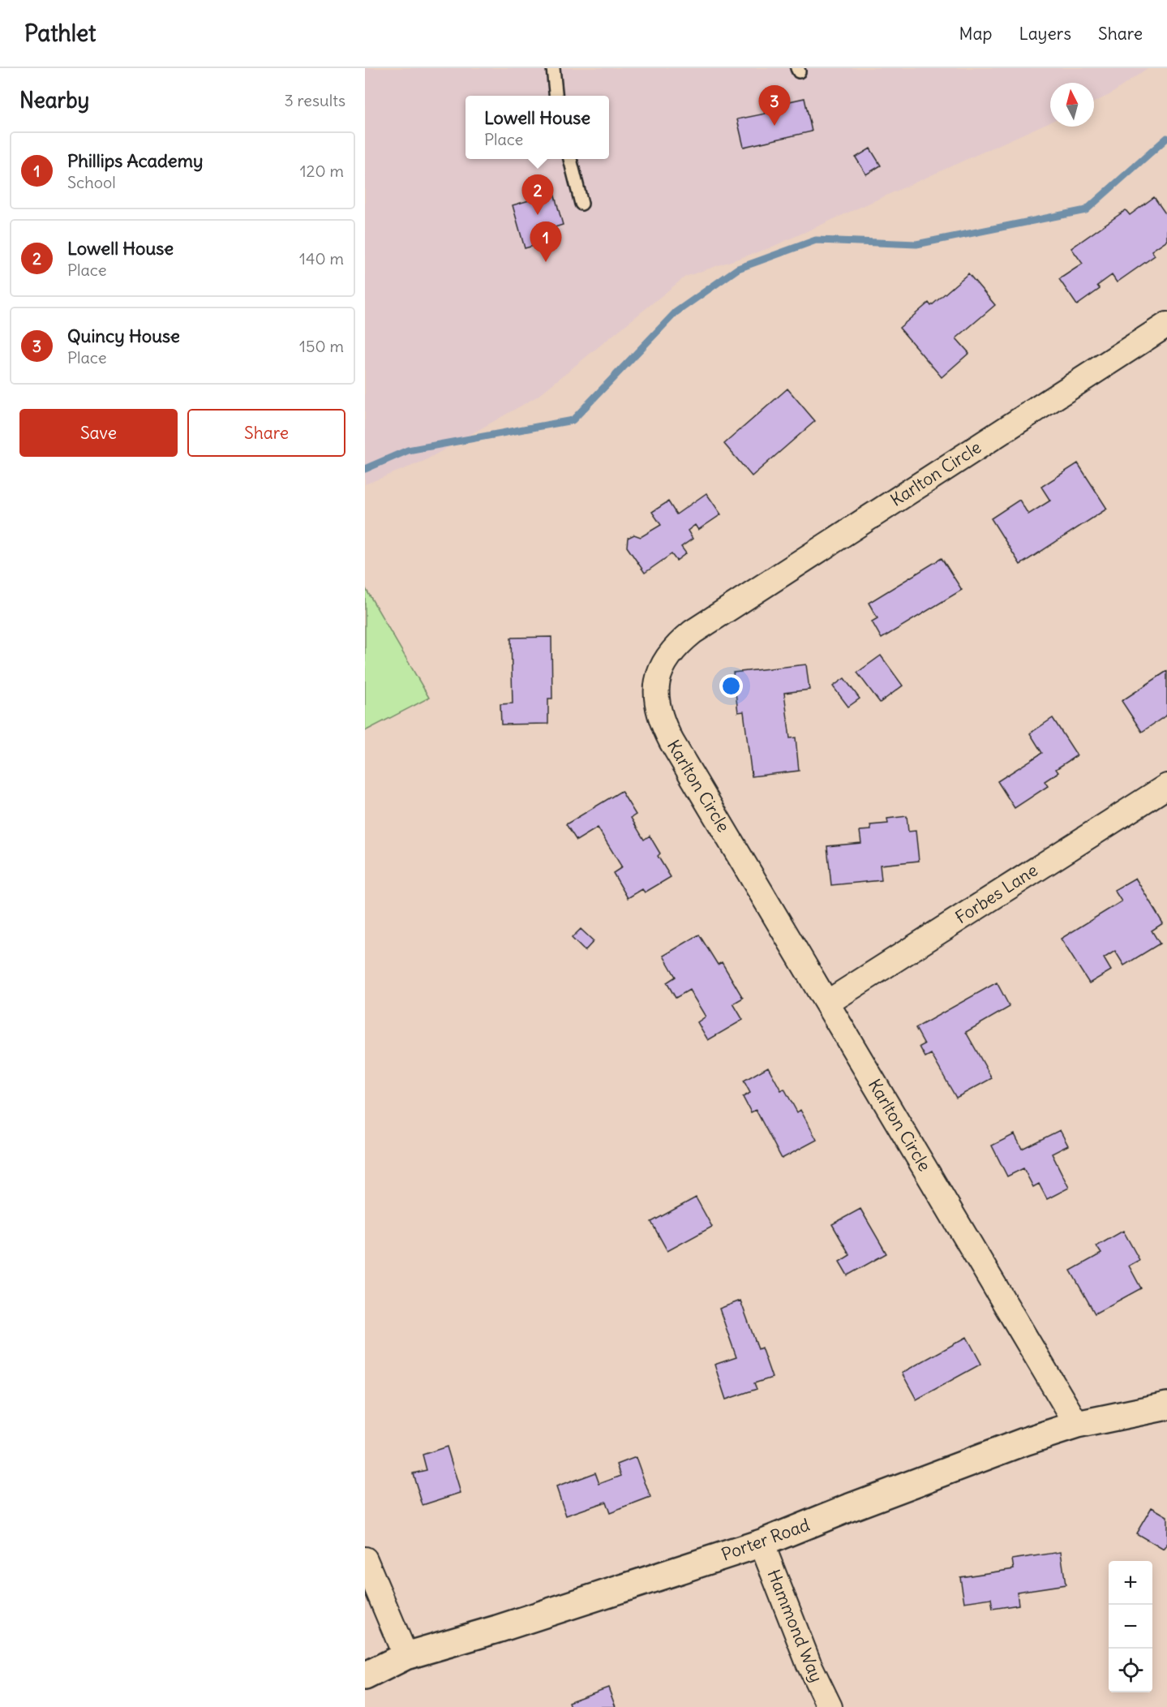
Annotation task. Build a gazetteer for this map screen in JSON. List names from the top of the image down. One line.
{"streets":{"street":["Karlton Circle","Forbes Lane","Porter Road","Hammond Way"]},"crossings":[["Karlton Circle","Forbes Lane"],["Karlton Circle","Porter Road"],["Porter Road","Hammond Way"]],"north":"top","page":{"header":"Pathlet","nav":["Map","Layers","Share"],"heading":["Nearby","3 results"],"pins":["3","2","1"],"popup":["Lowell House","Place"],"list":[{"mark":"1","name":"Phillips Academy","note":"School","value":"120 m"},{"mark":"2","name":"Lowell House","note":"Place","value":"140 m"},{"mark":"3","name":"Quincy House","note":"Place","value":"150 m"}],"buttons":["Save","Share"],"map_buttons":["+","−"]}}
